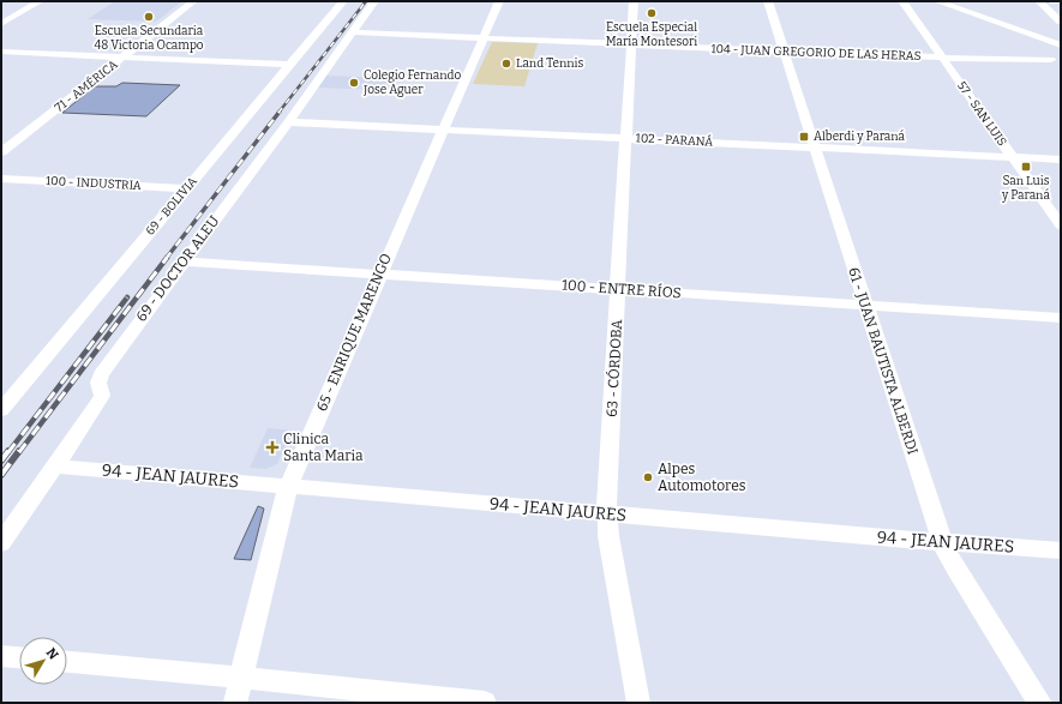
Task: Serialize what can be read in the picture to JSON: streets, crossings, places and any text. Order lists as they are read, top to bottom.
{
  "streets": {
    "street": [
      "104 - JUAN GREGORIO DE LAS HERAS",
      "71 - AMÉRICA",
      "57 - SAN LUIS",
      "102 - PARANÁ",
      "100 - INDUSTRIA",
      "69 - BOLIVIA",
      "69 - DOCTOR ALEU",
      "100 - ENTRE RÍOS",
      "65 - ENRIQUE MARENGO",
      "61 - JUAN BAUTISTA ALBERDI",
      "63 - CÓRDOBA",
      "94 - JEAN JAURES"
    ]
  },
  "crossings": [
    ["104 - JUAN GREGORIO DE LAS HERAS", "57 - SAN LUIS"],
    ["104 - JUAN GREGORIO DE LAS HERAS", "69 - DOCTOR ALEU"],
    ["104 - JUAN GREGORIO DE LAS HERAS", "65 - ENRIQUE MARENGO"],
    ["104 - JUAN GREGORIO DE LAS HERAS", "61 - JUAN BAUTISTA ALBERDI"],
    ["104 - JUAN GREGORIO DE LAS HERAS", "63 - CÓRDOBA"],
    ["57 - SAN LUIS", "102 - PARANÁ"],
    ["102 - PARANÁ", "69 - DOCTOR ALEU"],
    ["102 - PARANÁ", "65 - ENRIQUE MARENGO"],
    ["102 - PARANÁ", "61 - JUAN BAUTISTA ALBERDI"],
    ["102 - PARANÁ", "63 - CÓRDOBA"],
    ["100 - INDUSTRIA", "69 - BOLIVIA"],
    ["69 - DOCTOR ALEU", "100 - ENTRE RÍOS"],
    ["69 - DOCTOR ALEU", "94 - JEAN JAURES"],
    ["100 - ENTRE RÍOS", "65 - ENRIQUE MARENGO"],
    ["100 - ENTRE RÍOS", "61 - JUAN BAUTISTA ALBERDI"],
    ["100 - ENTRE RÍOS", "63 - CÓRDOBA"],
    ["65 - ENRIQUE MARENGO", "94 - JEAN JAURES"],
    ["61 - JUAN BAUTISTA ALBERDI", "94 - JEAN JAURES"],
    ["63 - CÓRDOBA", "94 - JEAN JAURES"]
  ],
  "places": {
    "other": [
      "Escuela Especial María Montesori",
      "Escuela Secundaria 48 Victoria Ocampo",
      "Land Tennis",
      "Colegio Fernando Jose Aguer",
      "Alpes Automotores"
    ],
    "transit": ["Alberdi y Paraná", "San Luis y Paraná"],
    "health": ["Clinica Santa Maria"]
  },
  "north": "top right"
}
